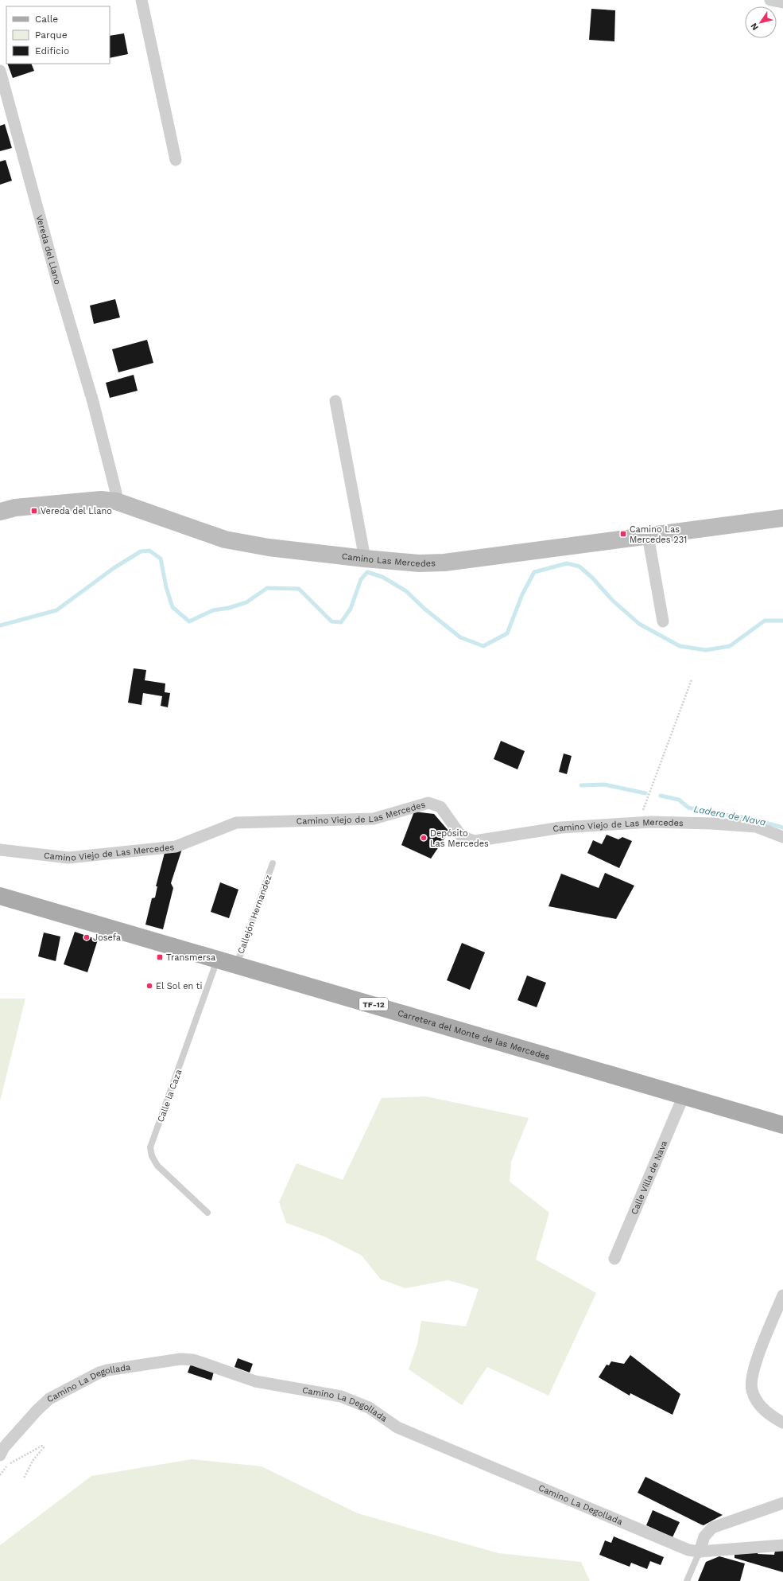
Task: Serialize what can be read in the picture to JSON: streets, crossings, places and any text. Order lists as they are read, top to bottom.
{
  "streets": {
    "main road": ["Camino Las Mercedes", "TF-12", "Carretera del Monte de las Mercedes"],
    "street": [
      "Vereda del Llano",
      "Camino Viejo de Las Mercedes",
      "Calle Villa de Nava",
      "Camino La Degollada"
    ],
    "lane": ["Callejón Hernandez", "Calle la Caza"]
  },
  "crossings": [
    ["Vereda del Llano", "Camino Las Mercedes"],
    ["Callejón Hernandez", "Carretera del Monte de las Mercedes"],
    ["Carretera del Monte de las Mercedes", "Calle la Caza"],
    ["Carretera del Monte de las Mercedes", "Calle Villa de Nava"]
  ],
  "water": ["Ladera de Nava"],
  "places": {
    "transit": ["Vereda del Llano", "Camino Las Mercedes 231", "Transmersa"],
    "other": ["Depósito Las Mercedes", "Josefa", "El Sol en ti"]
  },
  "legend": ["Calle", "Parque", "Edificio"],
  "north": "bottom left"
}
